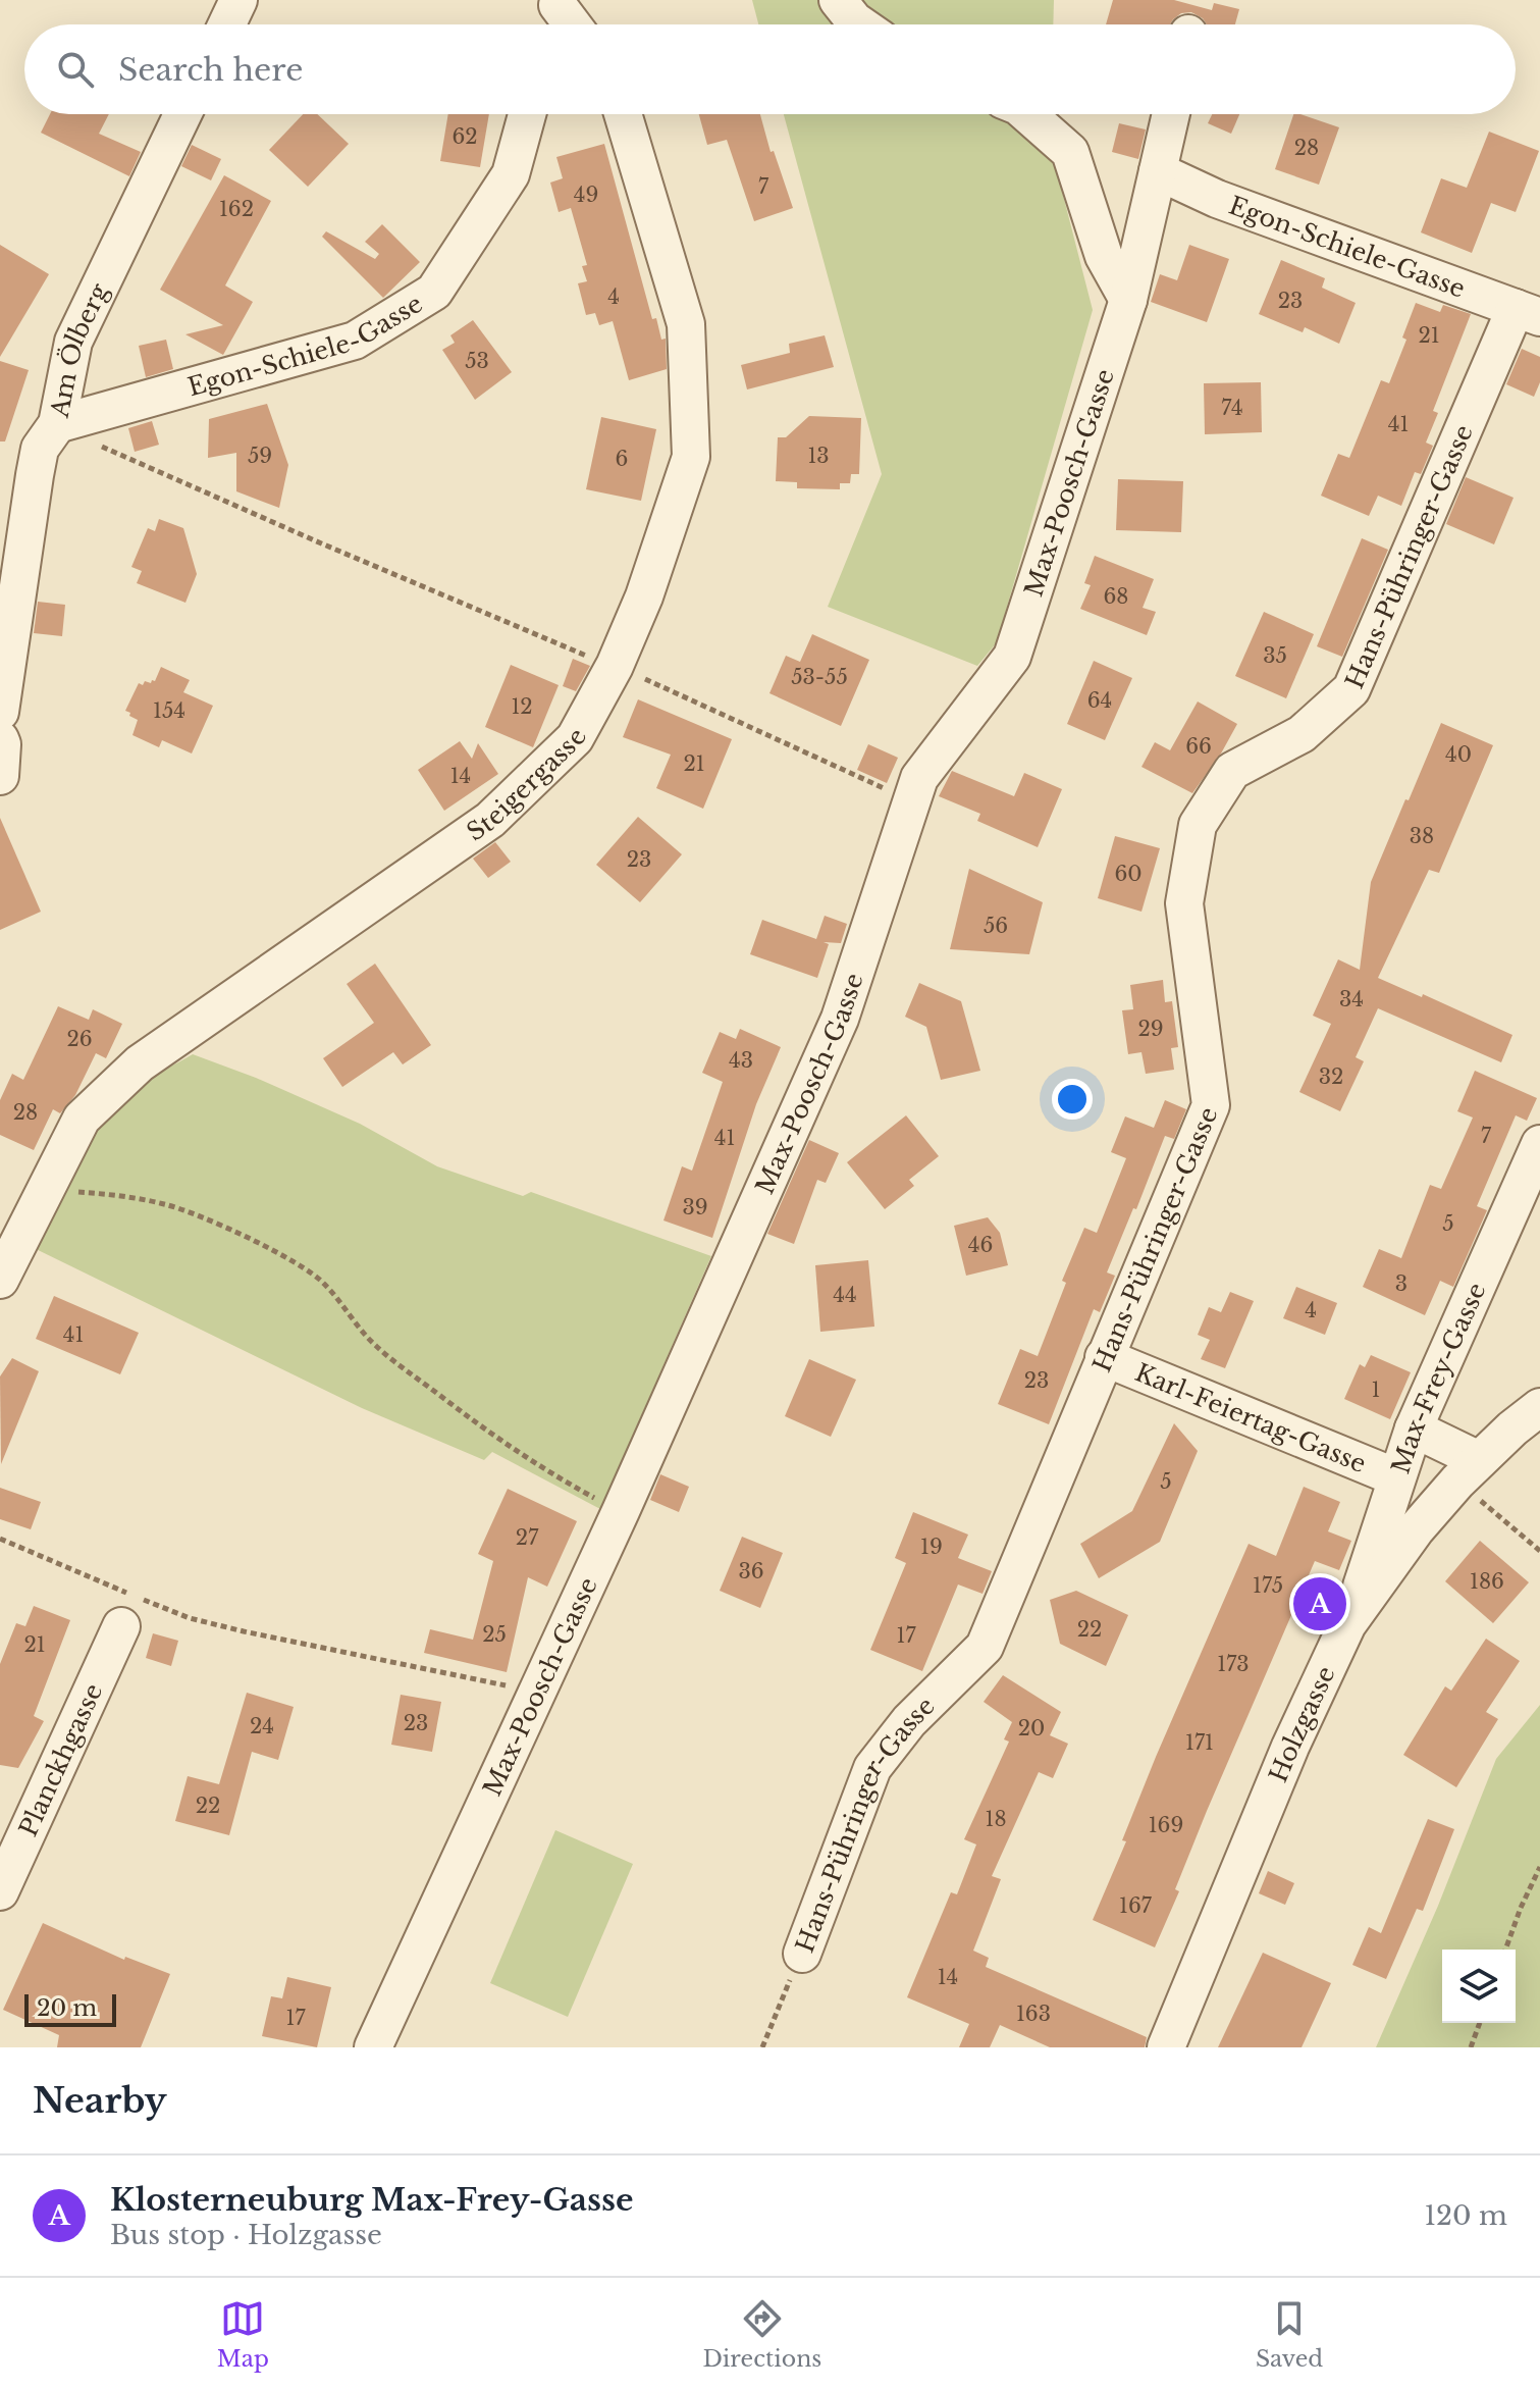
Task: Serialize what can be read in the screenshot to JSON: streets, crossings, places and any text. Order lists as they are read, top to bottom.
{
  "streets": {
    "street": [
      "Egon-Schiele-Gasse",
      "Am Ölberg",
      "Max-Poosch-Gasse",
      "Hans-Pühringer-Gasse",
      "Steigergasse",
      "Max-Frey-Gasse",
      "Karl-Feiertag-Gasse",
      "Holzgasse",
      "Planckhgasse"
    ]
  },
  "crossings": [
    ["Egon-Schiele-Gasse", "Am Ölberg"],
    ["Egon-Schiele-Gasse", "Max-Poosch-Gasse"],
    ["Egon-Schiele-Gasse", "Hans-Pühringer-Gasse"],
    ["Hans-Pühringer-Gasse", "Karl-Feiertag-Gasse"],
    ["Max-Frey-Gasse", "Karl-Feiertag-Gasse"],
    ["Max-Frey-Gasse", "Holzgasse"]
  ],
  "house_numbers": [
    "62",
    "28",
    "7",
    "49",
    "162",
    "4",
    "23",
    "21",
    "53",
    "74",
    "41",
    "59",
    "13",
    "6",
    "68",
    "35",
    "53-55",
    "64",
    "12",
    "154",
    "66",
    "40",
    "21",
    "14",
    "38",
    "23",
    "60",
    "56",
    "34",
    "29",
    "26",
    "43",
    "32",
    "28",
    "7",
    "41",
    "39",
    "5",
    "46",
    "3",
    "44",
    "4",
    "41",
    "23",
    "1",
    "5",
    "27",
    "19",
    "36",
    "186",
    "175",
    "22",
    "25",
    "17",
    "21",
    "173",
    "23",
    "24",
    "20",
    "171",
    "22",
    "18",
    "169",
    "167",
    "14",
    "163",
    "17"
  ],
  "scale_bar": "20 m",
  "page": {
    "search": "Search here",
    "pins": "A",
    "scale": "20 m",
    "heading": "Nearby",
    "list": [
      {
        "mark": "A",
        "name": "Klosterneuburg Max-Frey-Gasse",
        "note": "Bus stop · Holzgasse",
        "value": "120 m"
      }
    ],
    "nav": ["Map", "Directions", "Saved"]
  }
}
